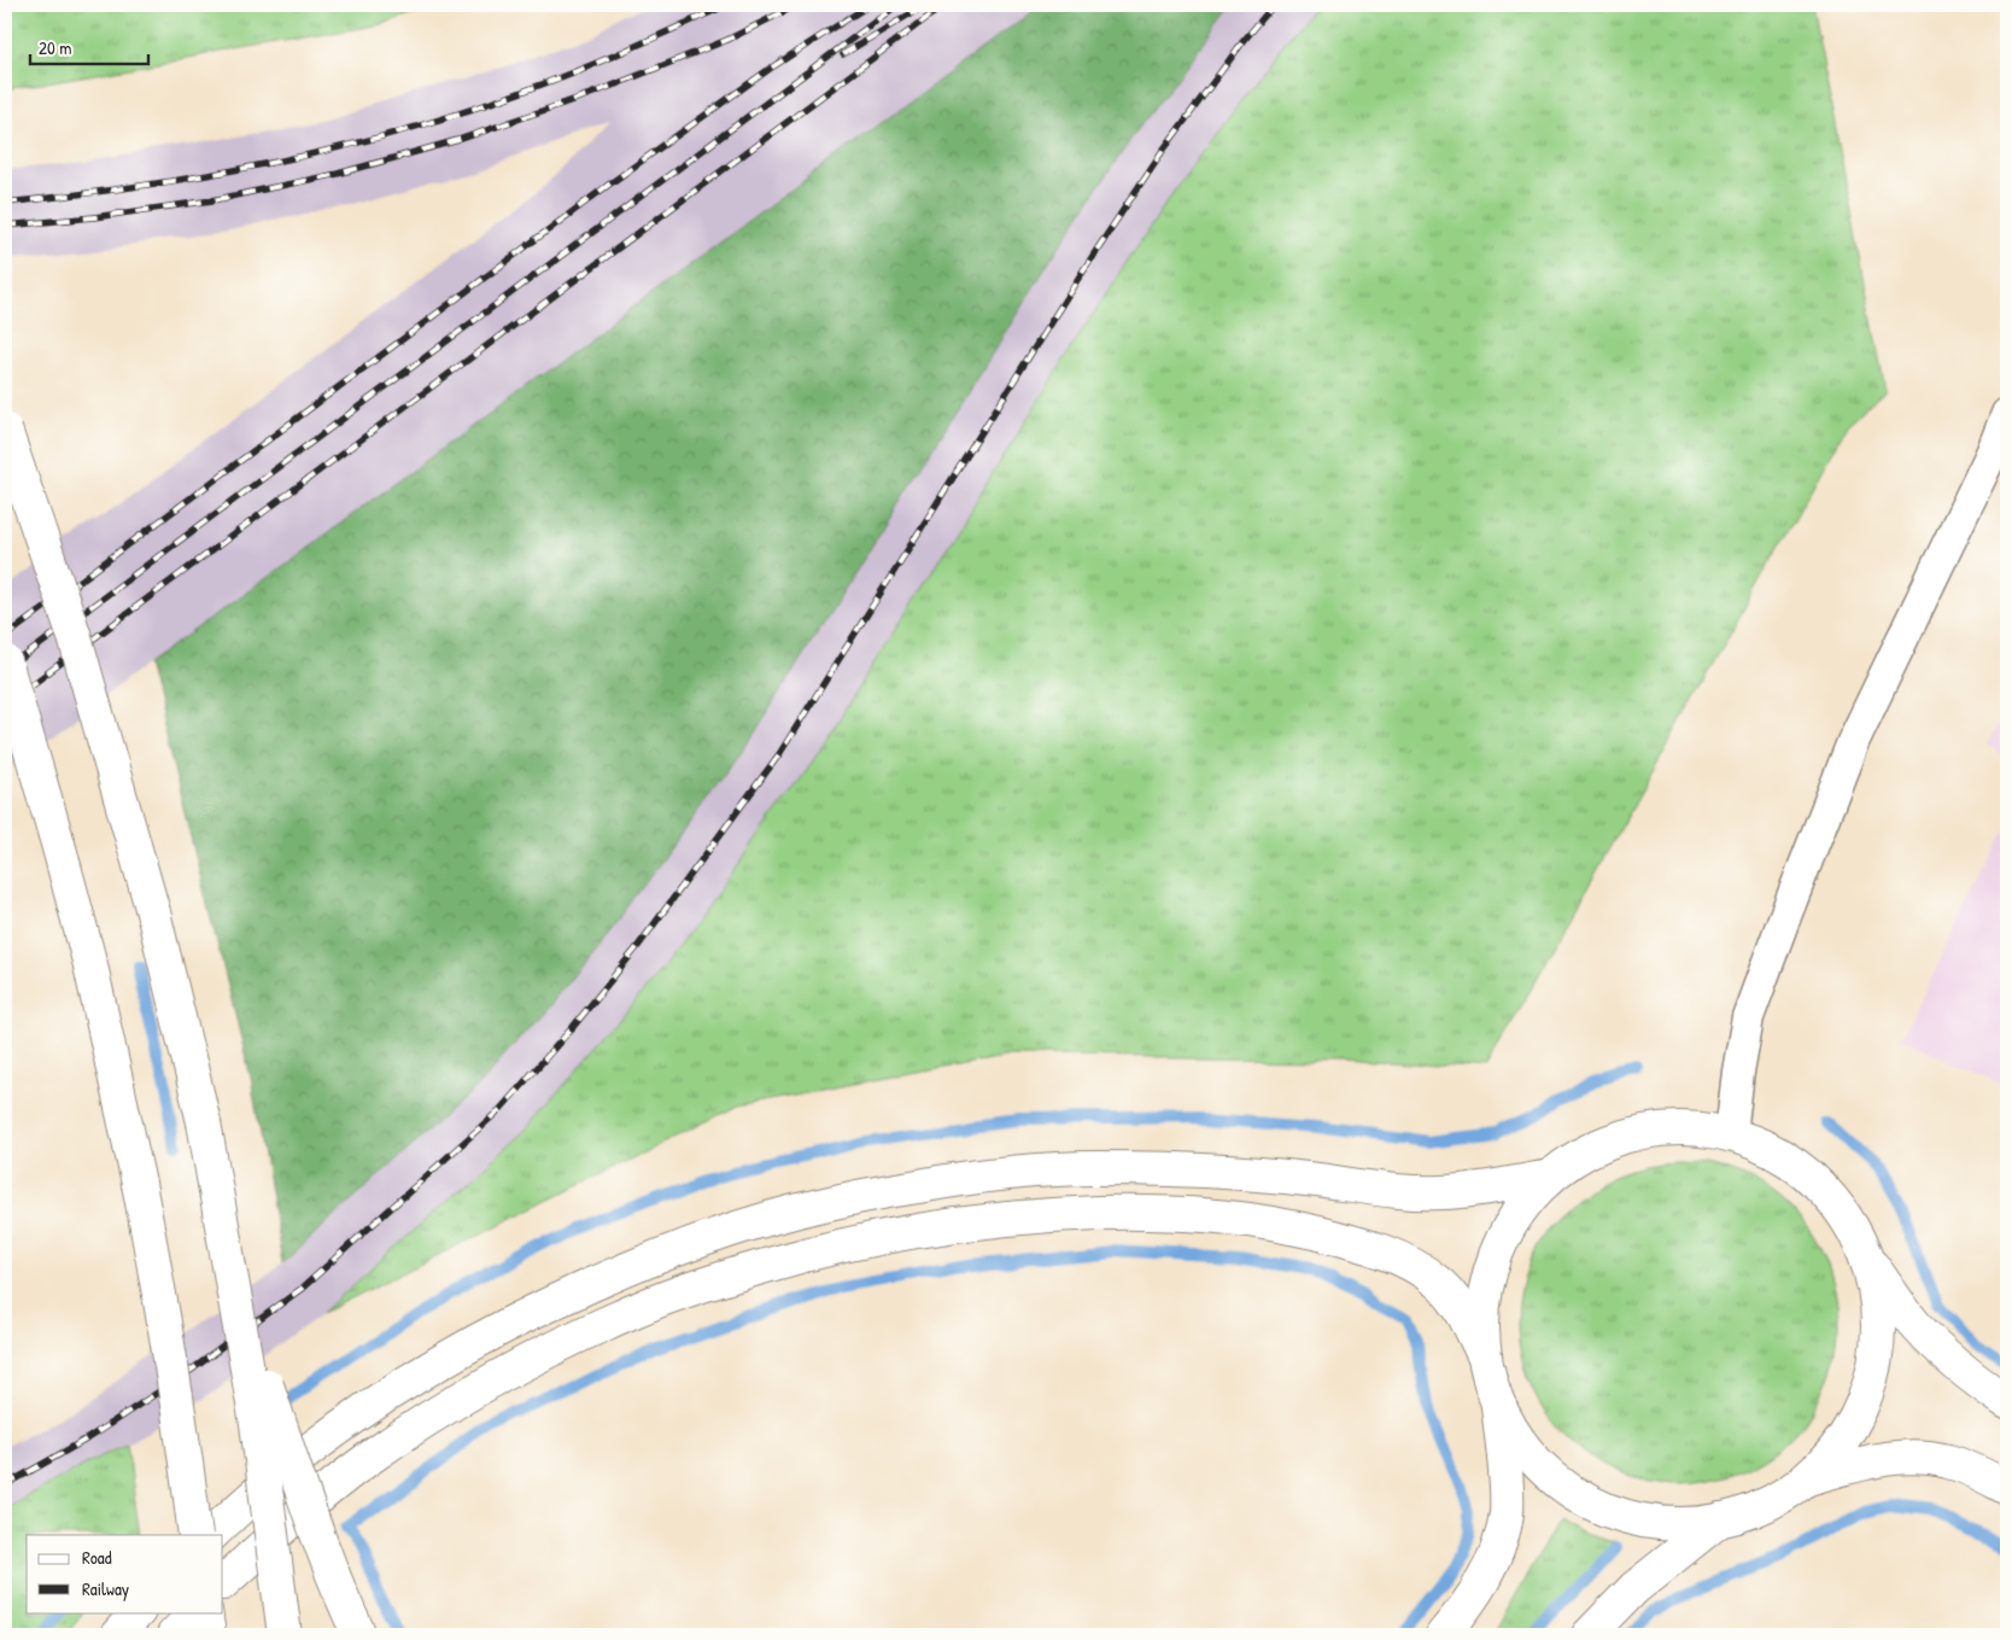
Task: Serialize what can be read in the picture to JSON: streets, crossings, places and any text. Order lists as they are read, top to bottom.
{
  "legend": ["Road", "Railway"],
  "scale_bar": "20 m"
}
